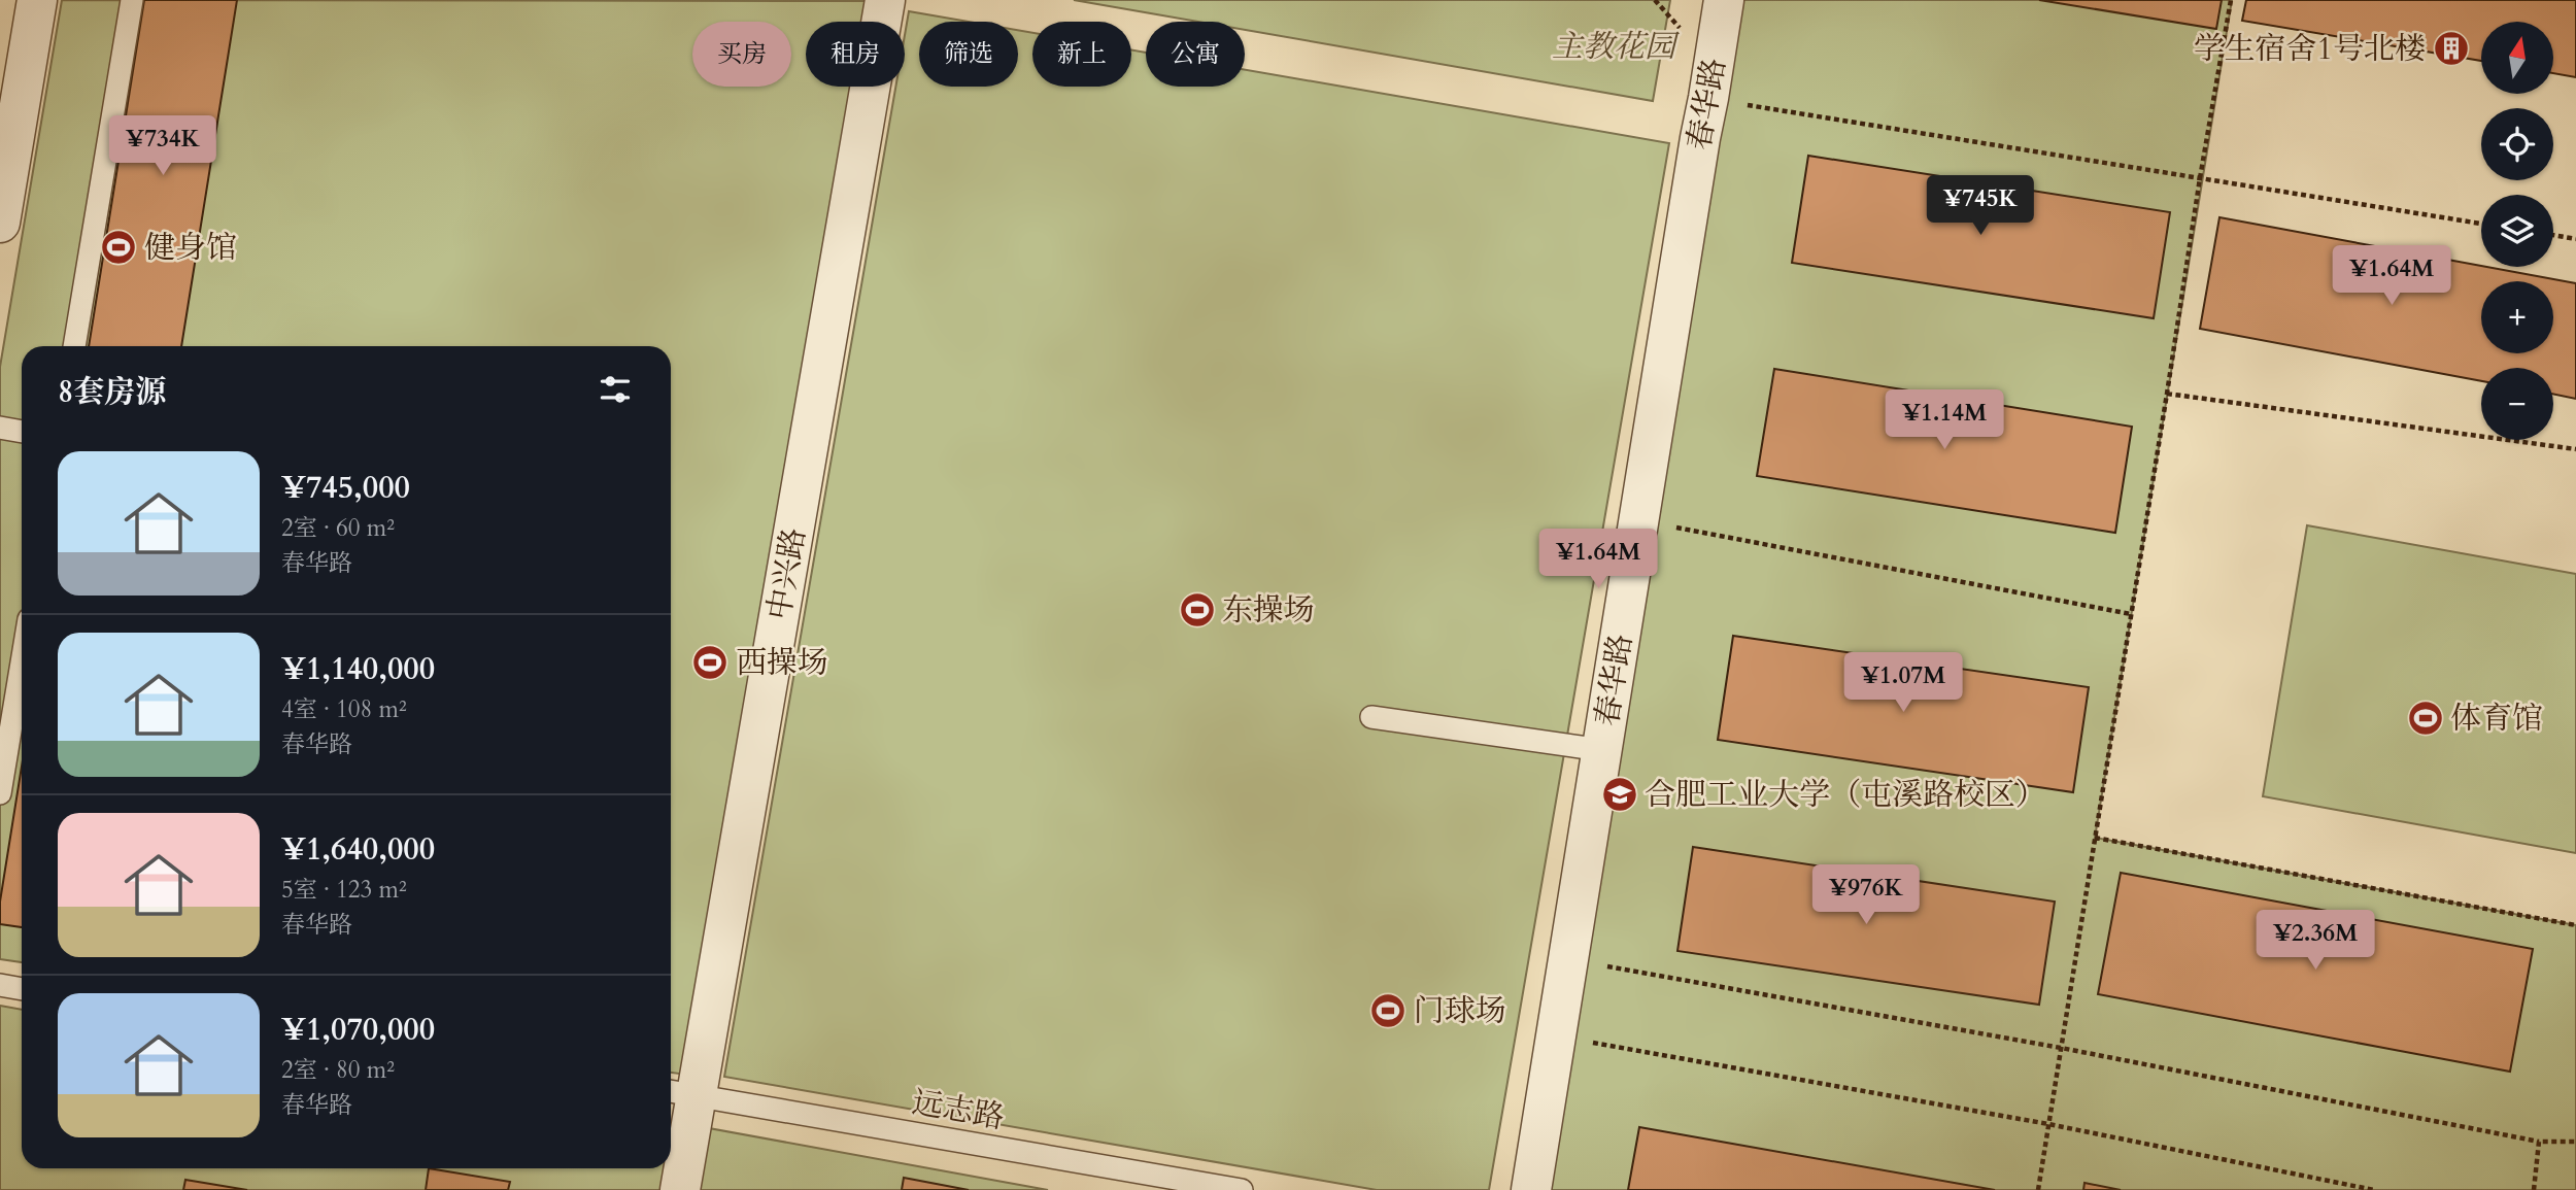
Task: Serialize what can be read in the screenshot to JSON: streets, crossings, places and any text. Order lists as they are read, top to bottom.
{
  "streets": {
    "street": ["春华路", "中兴路"],
    "lane": ["远志路"]
  },
  "crossings": [
    ["中兴路", "远志路"]
  ],
  "parks": ["主教花园"],
  "places": {
    "building": ["学生宿舍1号北楼"],
    "sports": [
      "健身馆",
      "东操场",
      "西操场",
      "体育馆",
      "门球场"
    ],
    "school or university": ["合肥工业大学（屯溪路校区）"]
  },
  "north": "top",
  "page": {
    "map_buttons": ["+", "−"],
    "chip": [
      "买房",
      "租房",
      "筛选",
      "新上",
      "公寓"
    ],
    "price": [
      "¥734K",
      "¥745K",
      "¥1.64M",
      "¥1.14M",
      "¥1.64M",
      "¥1.07M",
      "¥976K",
      "¥2.36M"
    ],
    "heading": "8套房源",
    "list": [
      {
        "name": "¥745,000",
        "note": "2室 · 60 m² · 春华路"
      },
      {
        "name": "¥1,140,000",
        "note": "4室 · 108 m² · 春华路"
      },
      {
        "name": "¥1,640,000",
        "note": "5室 · 123 m² · 春华路"
      },
      {
        "name": "¥1,070,000",
        "note": "2室 · 80 m² · 春华路"
      }
    ]
  }
}
